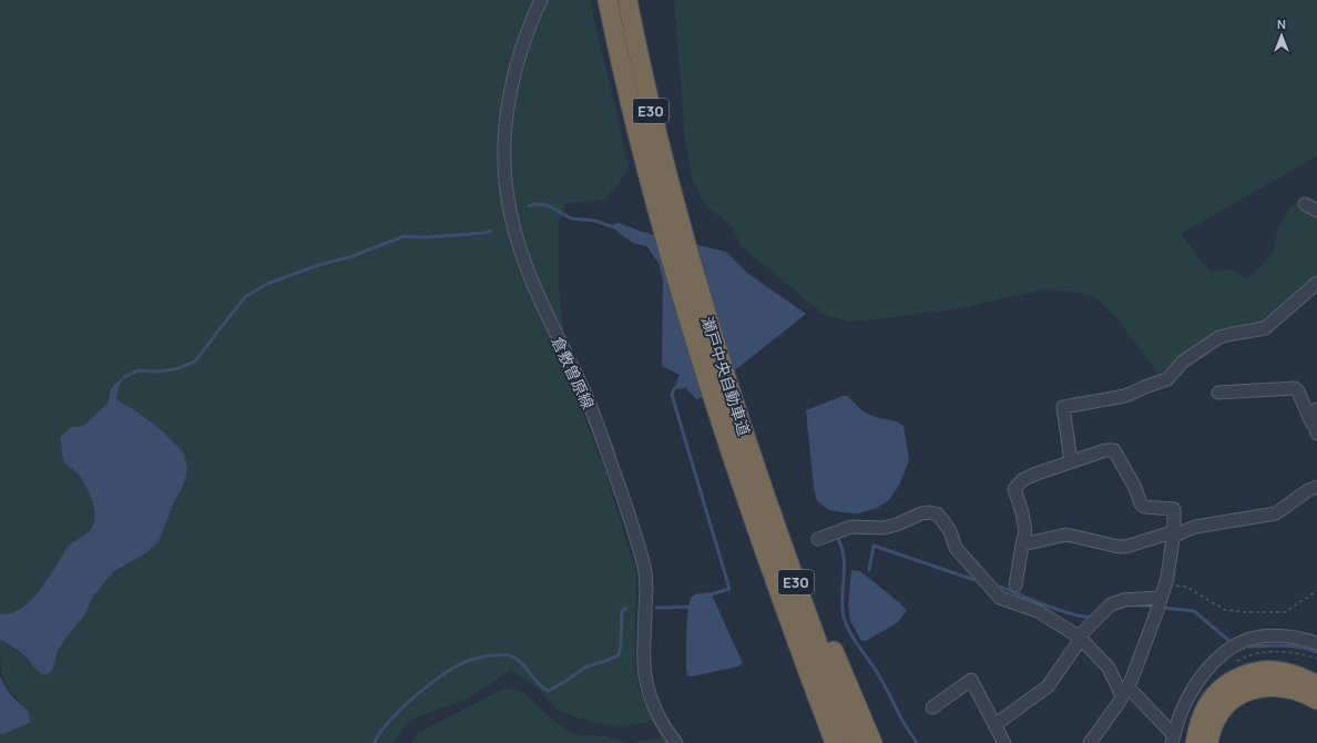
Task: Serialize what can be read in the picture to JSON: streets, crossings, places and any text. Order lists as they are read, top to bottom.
{
  "streets": {
    "highway": ["E30", "瀬戸中央自動車道"],
    "street": ["倉敷曽原線"]
  },
  "north": "top"
}
